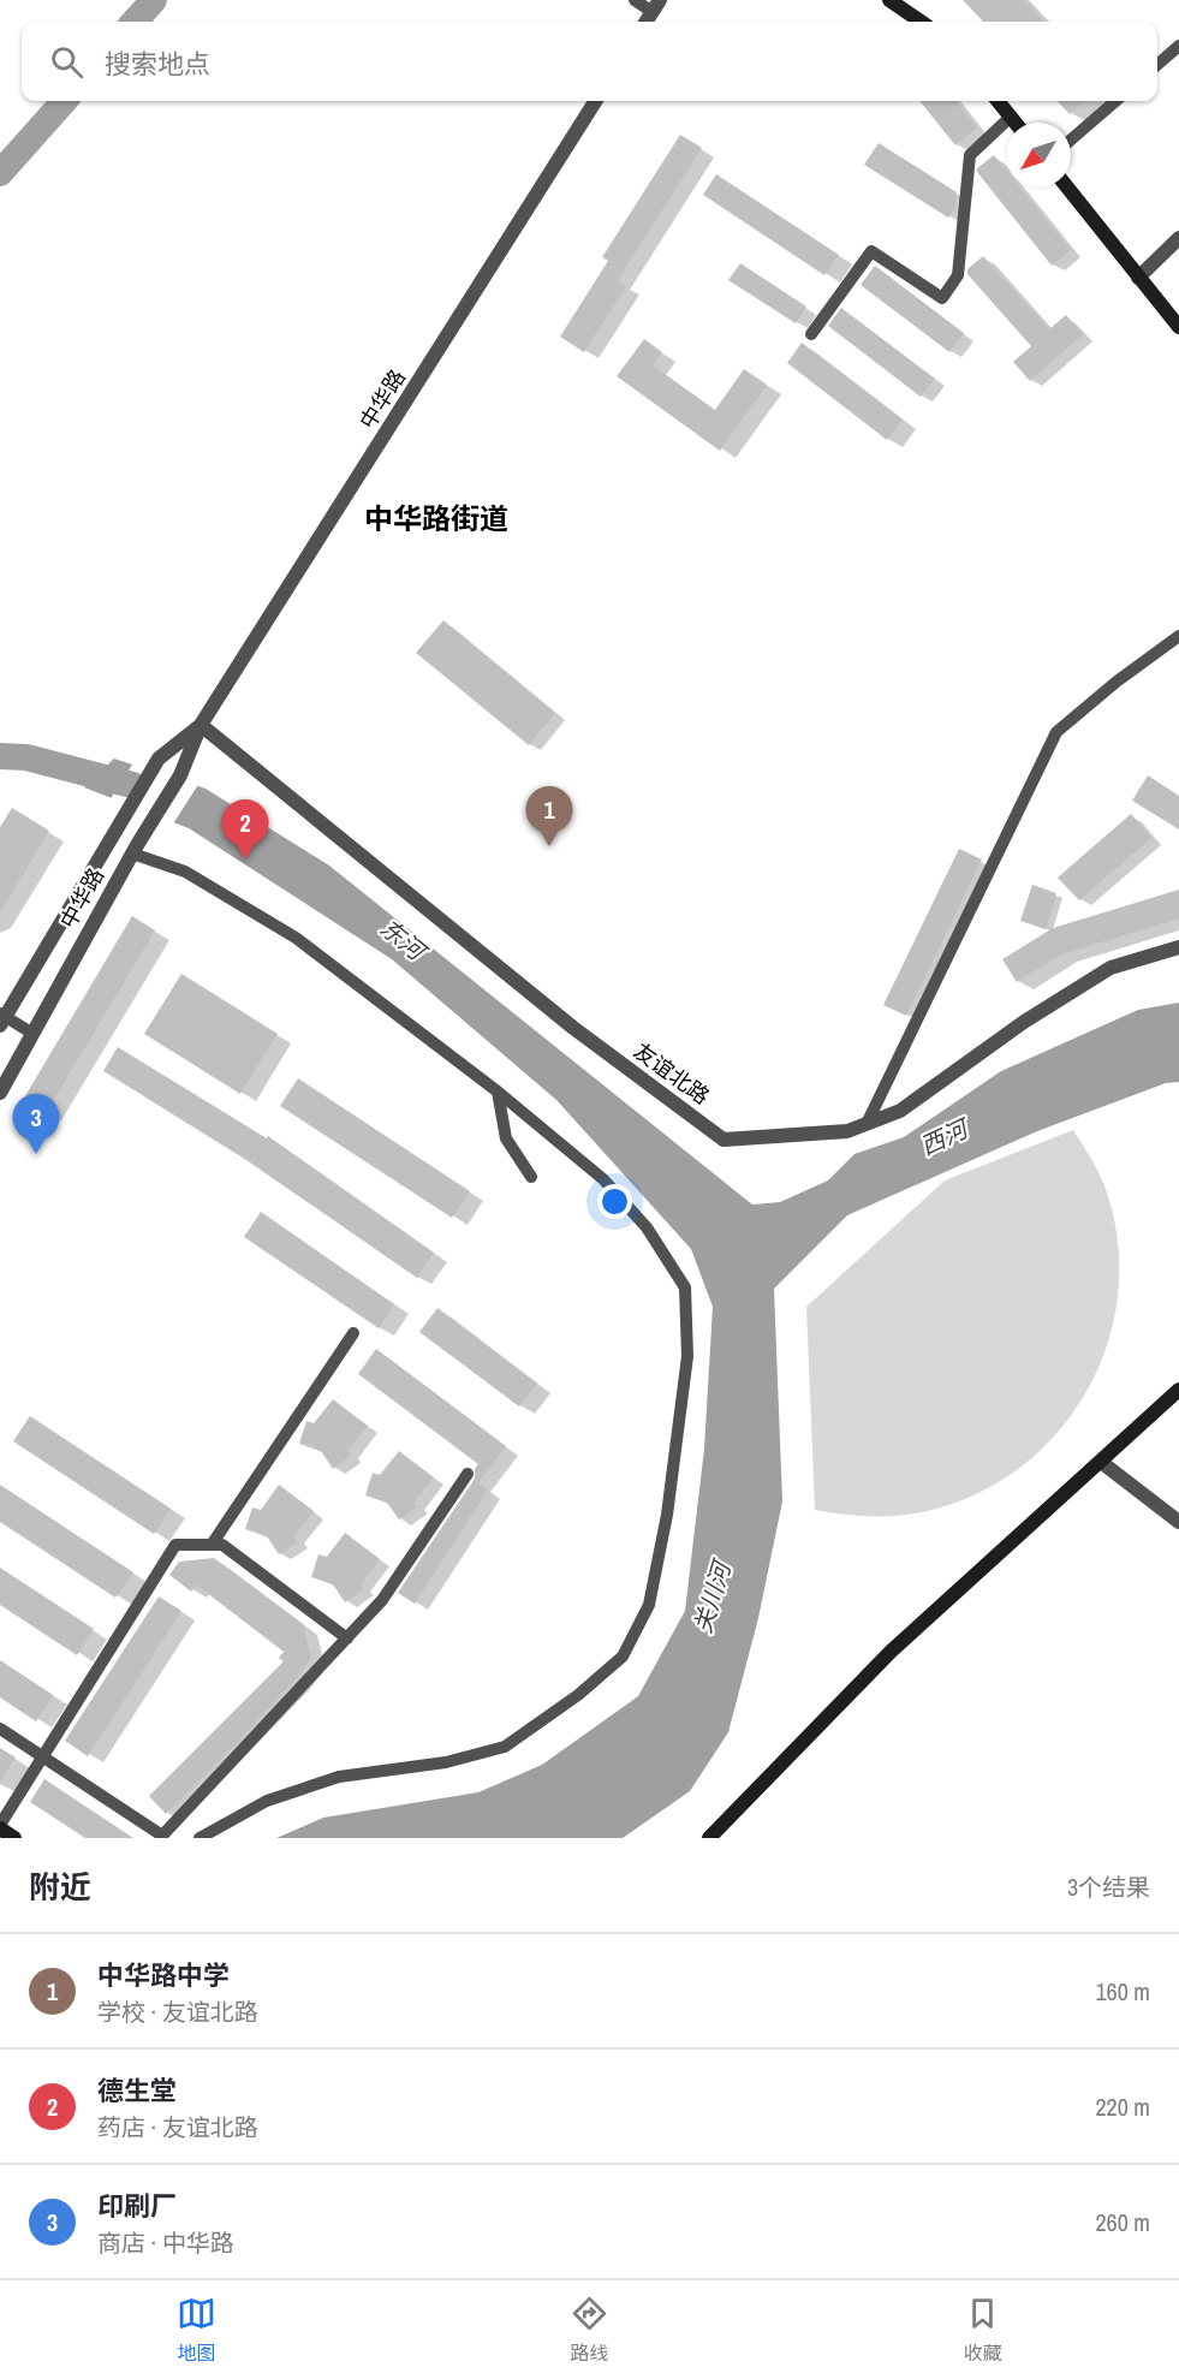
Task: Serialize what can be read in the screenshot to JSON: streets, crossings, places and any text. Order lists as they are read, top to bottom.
{
  "streets": {
    "street": ["中华路", "友谊北路"]
  },
  "crossings": [
    ["中华路", "友谊北路"]
  ],
  "districts": ["中华路街道"],
  "water": ["东河", "西河", "关川河"],
  "north": "bottom left",
  "page": {
    "search": "搜索地点",
    "pins": ["1", "2", "3"],
    "heading": ["附近", "3个结果"],
    "list": [
      {
        "mark": "1",
        "name": "中华路中学",
        "note": "学校 · 友谊北路",
        "value": "160 m"
      },
      {
        "mark": "2",
        "name": "德生堂",
        "note": "药店 · 友谊北路",
        "value": "220 m"
      },
      {
        "mark": "3",
        "name": "印刷厂",
        "note": "商店 · 中华路",
        "value": "260 m"
      }
    ],
    "nav": ["地图", "路线", "收藏"]
  }
}
